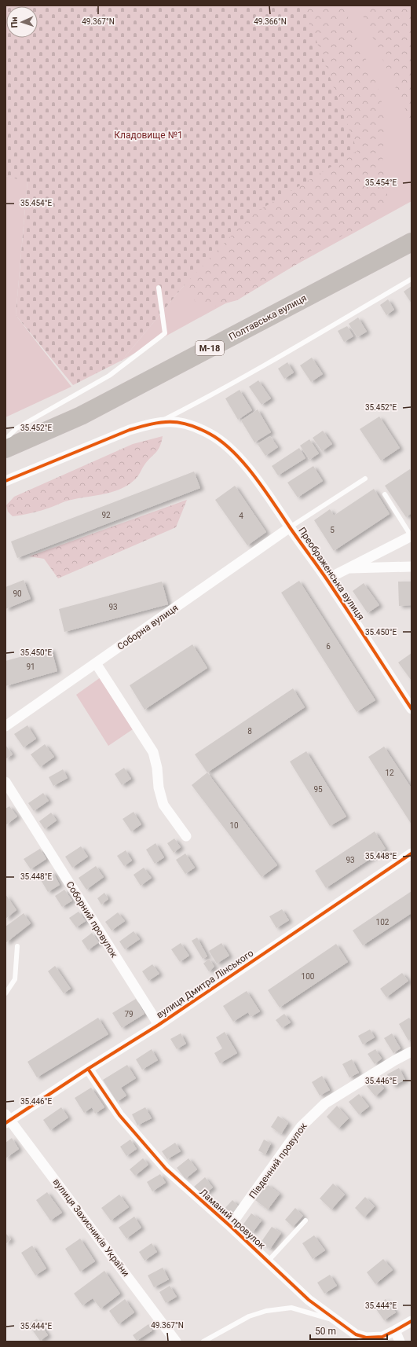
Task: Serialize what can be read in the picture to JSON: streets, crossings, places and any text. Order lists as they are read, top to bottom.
{
  "streets": {
    "highway": ["Полтавська вулиця", "М-18"],
    "street": [
      "Преображенська вулиця",
      "Соборна вулиця",
      "Соборний провулок",
      "вулиця Дмитра Лінського",
      "Південний провулок",
      "Ламаний провулок",
      "вулиця Захисників України"
    ]
  },
  "crossings": [
    ["Преображенська вулиця", "Соборна вулиця"],
    ["Соборний провулок", "вулиця Дмитра Лінського"],
    ["вулиця Дмитра Лінського", "Ламаний провулок"],
    ["вулиця Дмитра Лінського", "вулиця Захисників України"],
    ["Південний провулок", "Ламаний провулок"]
  ],
  "parks": ["Кладовище №1"],
  "house_numbers": [
    "92",
    "4",
    "5",
    "90",
    "93",
    "6",
    "91",
    "8",
    "12",
    "95",
    "10",
    "93",
    "102",
    "100",
    "79"
  ],
  "scale_bar": "50 m",
  "north": "left",
  "coordinates": [
    "49.367°N",
    "49.366°N",
    "35.454°E",
    "35.452°E",
    "35.450°E",
    "35.448°E",
    "35.446°E",
    "35.444°E"
  ]
}
